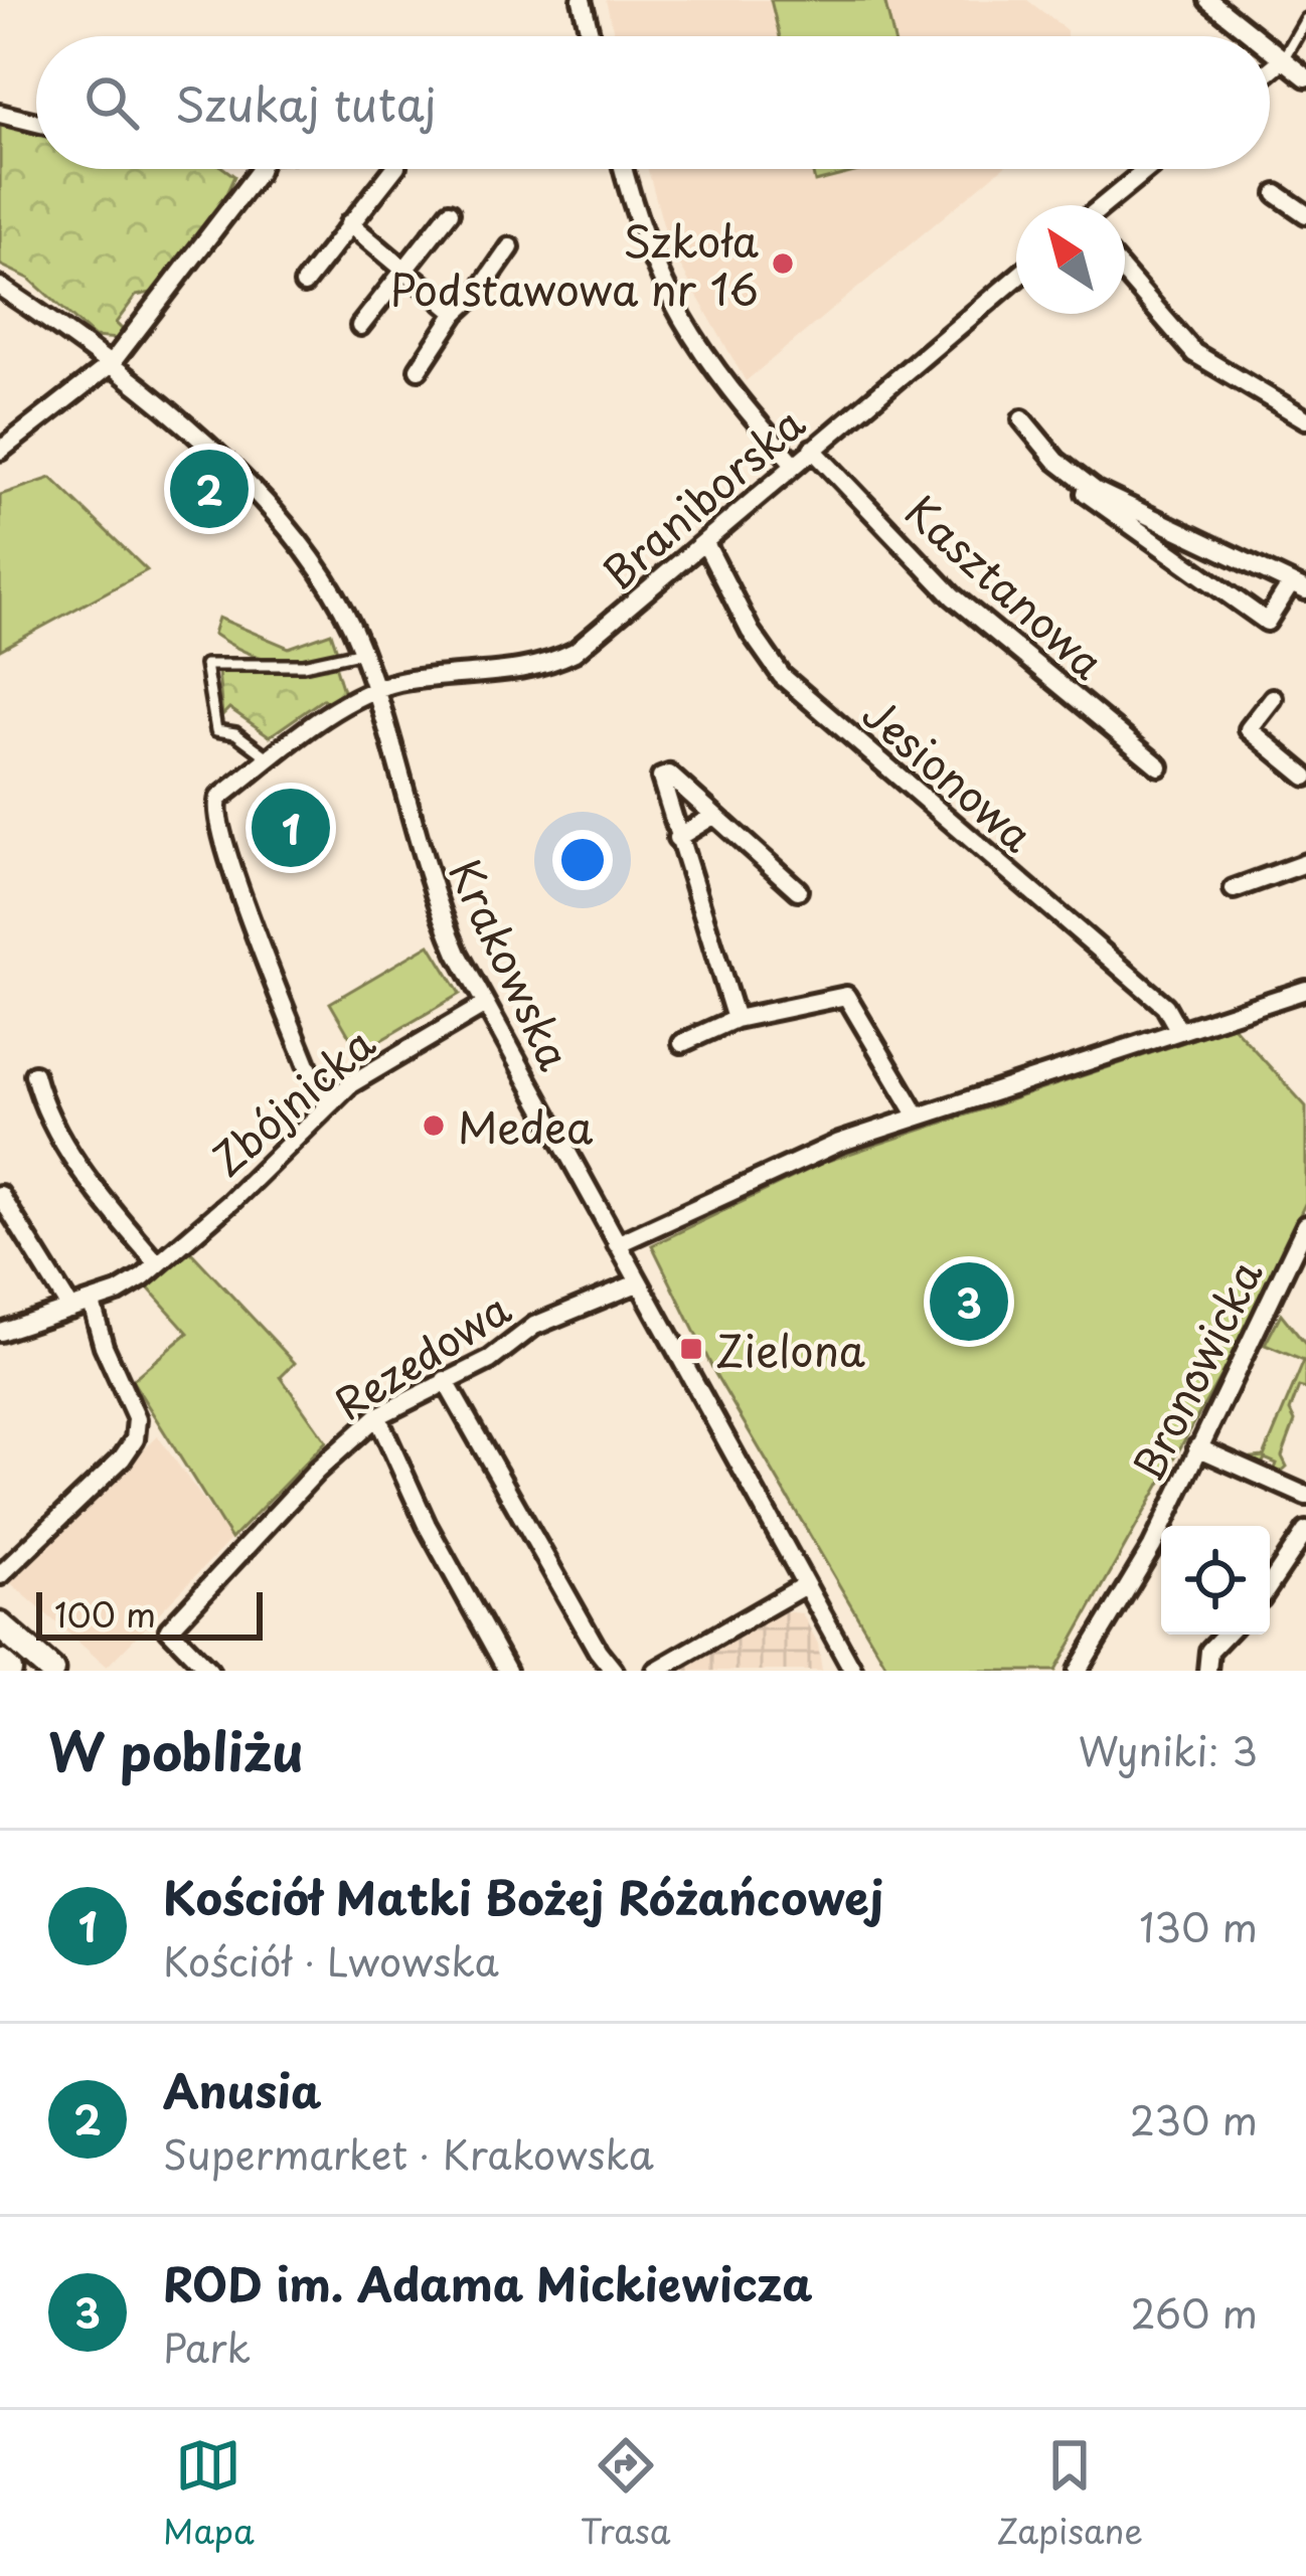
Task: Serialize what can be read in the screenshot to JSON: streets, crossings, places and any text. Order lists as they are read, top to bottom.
{
  "streets": {
    "street": [
      "Braniborska",
      "Kasztanowa",
      "Jesionowa",
      "Krakowska",
      "Zbójnicka",
      "Rezedowa",
      "Bronowicka"
    ]
  },
  "crossings": [
    ["Braniborska", "Kasztanowa"],
    ["Braniborska", "Jesionowa"],
    ["Braniborska", "Krakowska"],
    ["Krakowska", "Zbójnicka"],
    ["Krakowska", "Rezedowa"]
  ],
  "places": {
    "other": ["Szkoła Podstawowa nr 16", "Medea"],
    "transit": ["Zielona"]
  },
  "scale_bar": "100 m",
  "north": "top left",
  "page": {
    "search": "Szukaj tutaj",
    "pins": ["2", "1", "3"],
    "scale": "100 m",
    "heading": ["W pobliżu", "Wyniki: 3"],
    "list": [
      {
        "mark": "1",
        "name": "Kościół Matki Bożej Różańcowej",
        "note": "Kościół · Lwowska",
        "value": "130 m"
      },
      {
        "mark": "2",
        "name": "Anusia",
        "note": "Supermarket · Krakowska",
        "value": "230 m"
      },
      {
        "mark": "3",
        "name": "ROD im. Adama Mickiewicza",
        "note": "Park",
        "value": "260 m"
      }
    ],
    "nav": ["Mapa", "Trasa", "Zapisane"]
  }
}
